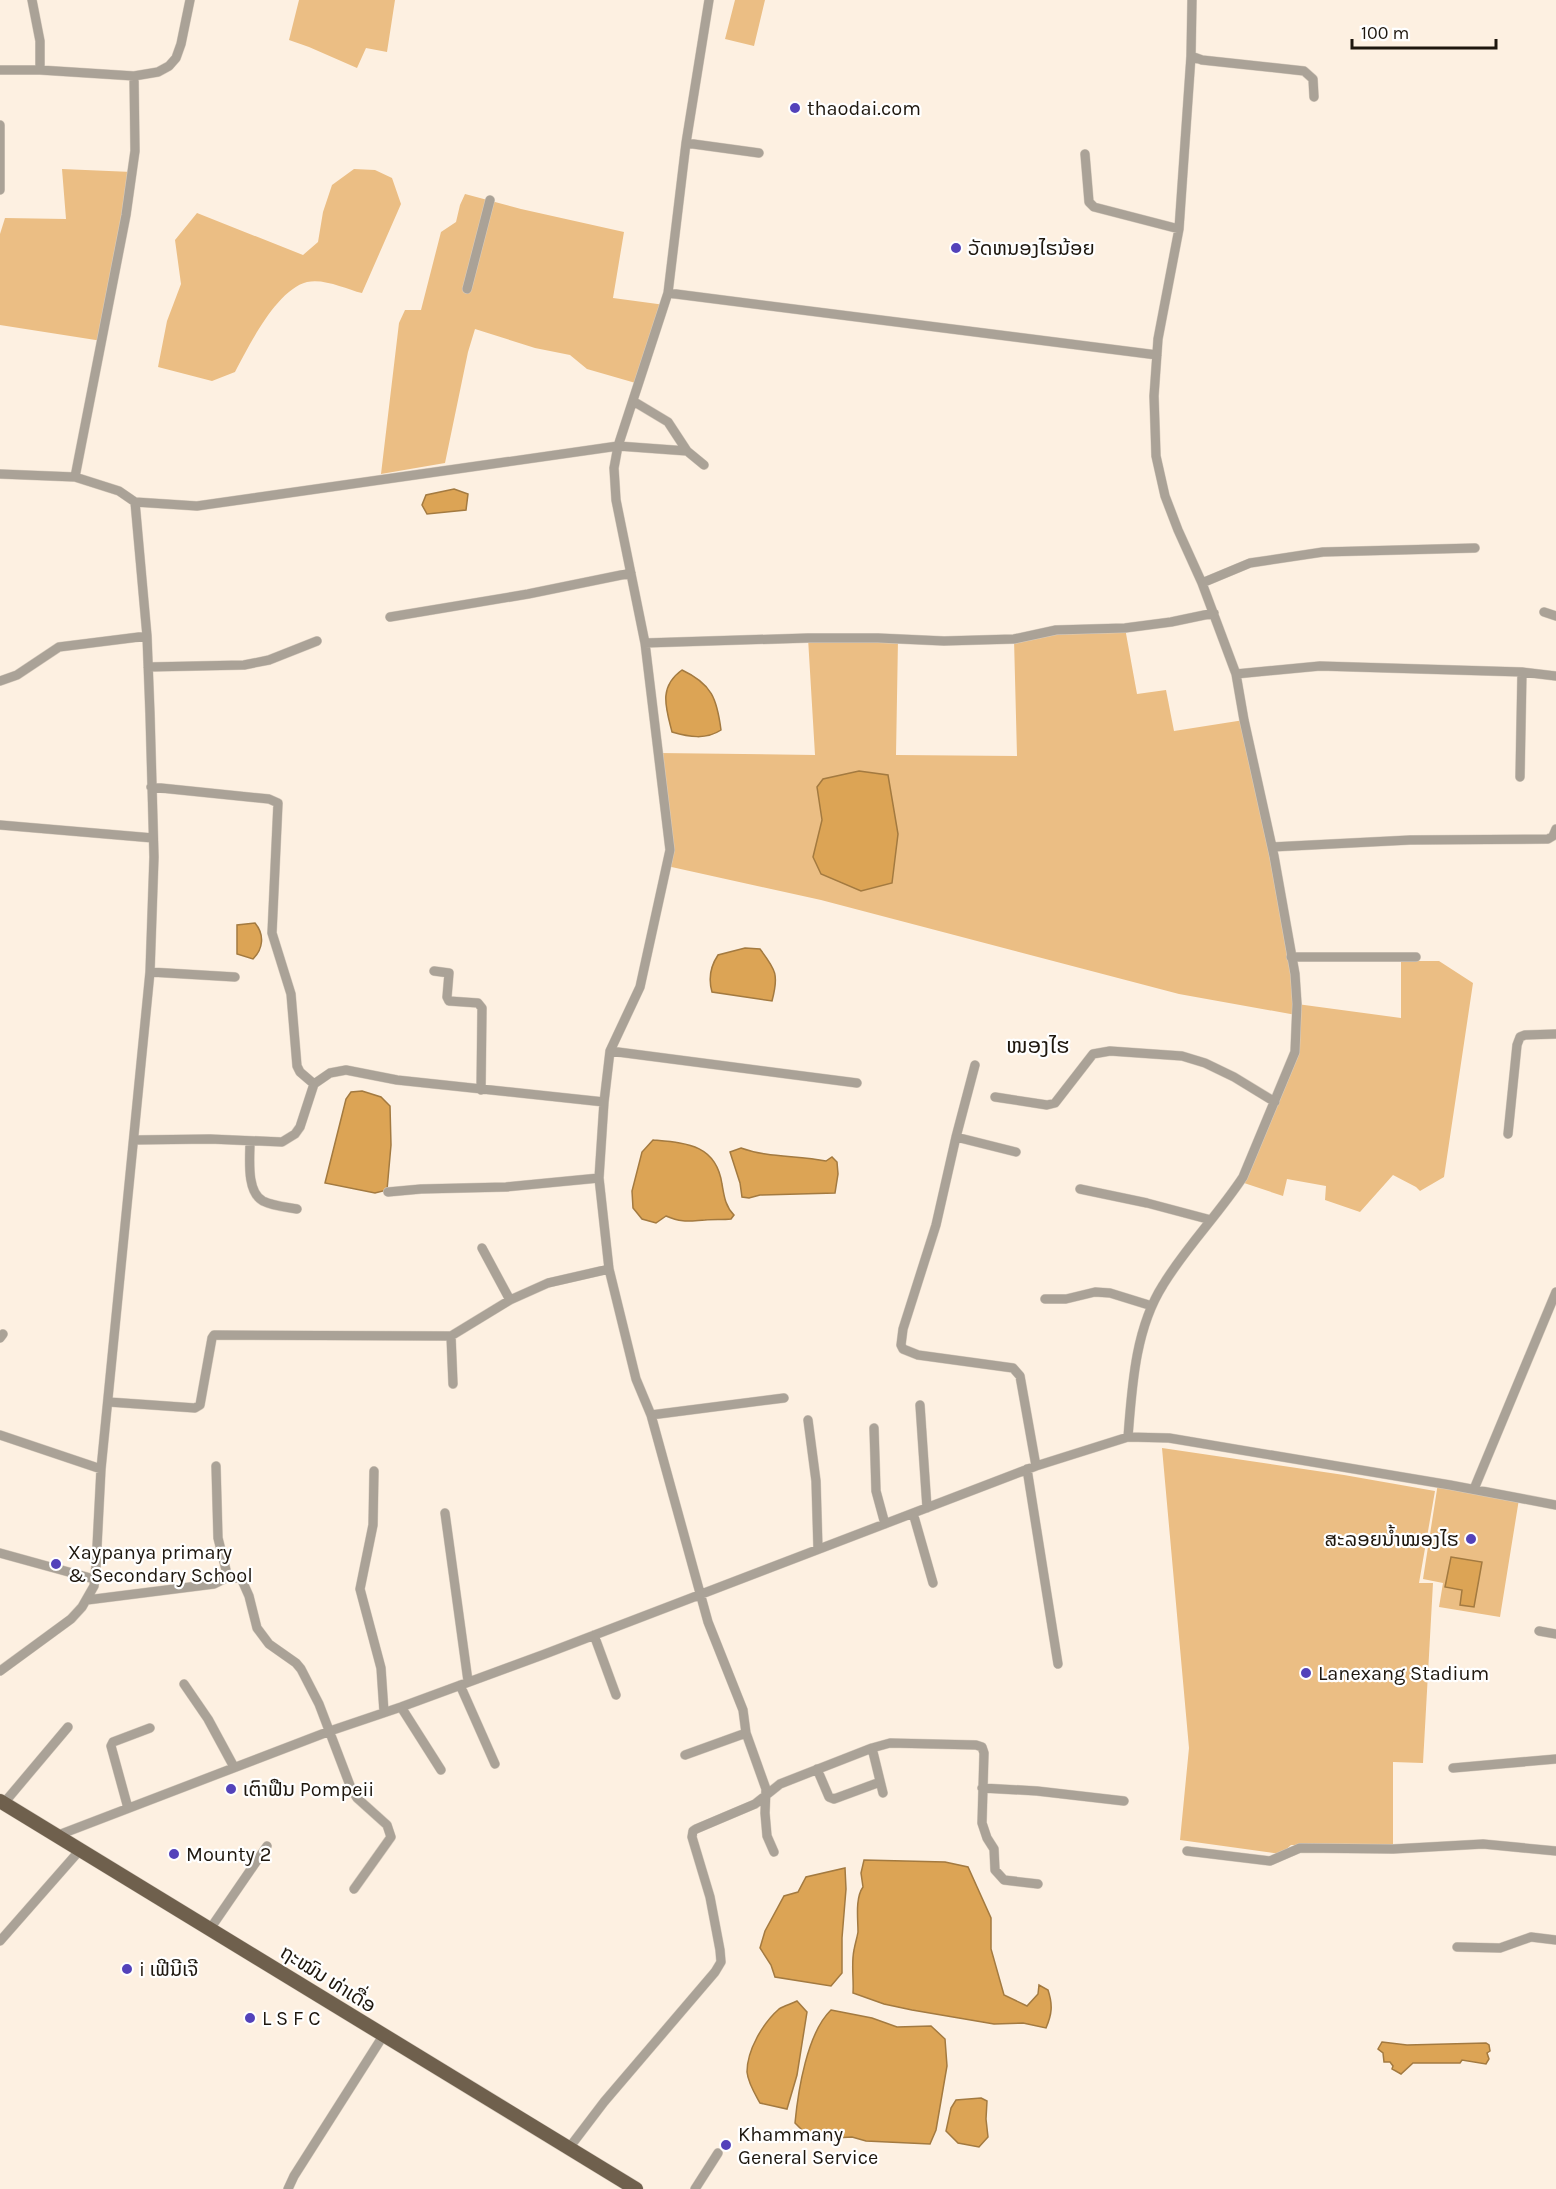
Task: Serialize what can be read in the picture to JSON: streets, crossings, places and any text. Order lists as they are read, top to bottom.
{
  "streets": {
    "main road": ["ຖະໝົນ ທ່າເດື່ອ"]
  },
  "districts": ["ໜອງໄຮ"],
  "places": [
    "thaodai.com",
    "ວັດຫນອງໄຮນ້ອຍ",
    "ສະລອຍນ້ຳໝອງໄຮ",
    "Xaypanya primary & Secondary School",
    "Lanexang Stadium",
    "ເຕົາຟືນ Pompeii",
    "Mounty 2",
    "i ເຟີນີເຈີ",
    "L S F C",
    "Khammany General Service"
  ],
  "scale_bar": "100 m"
}
